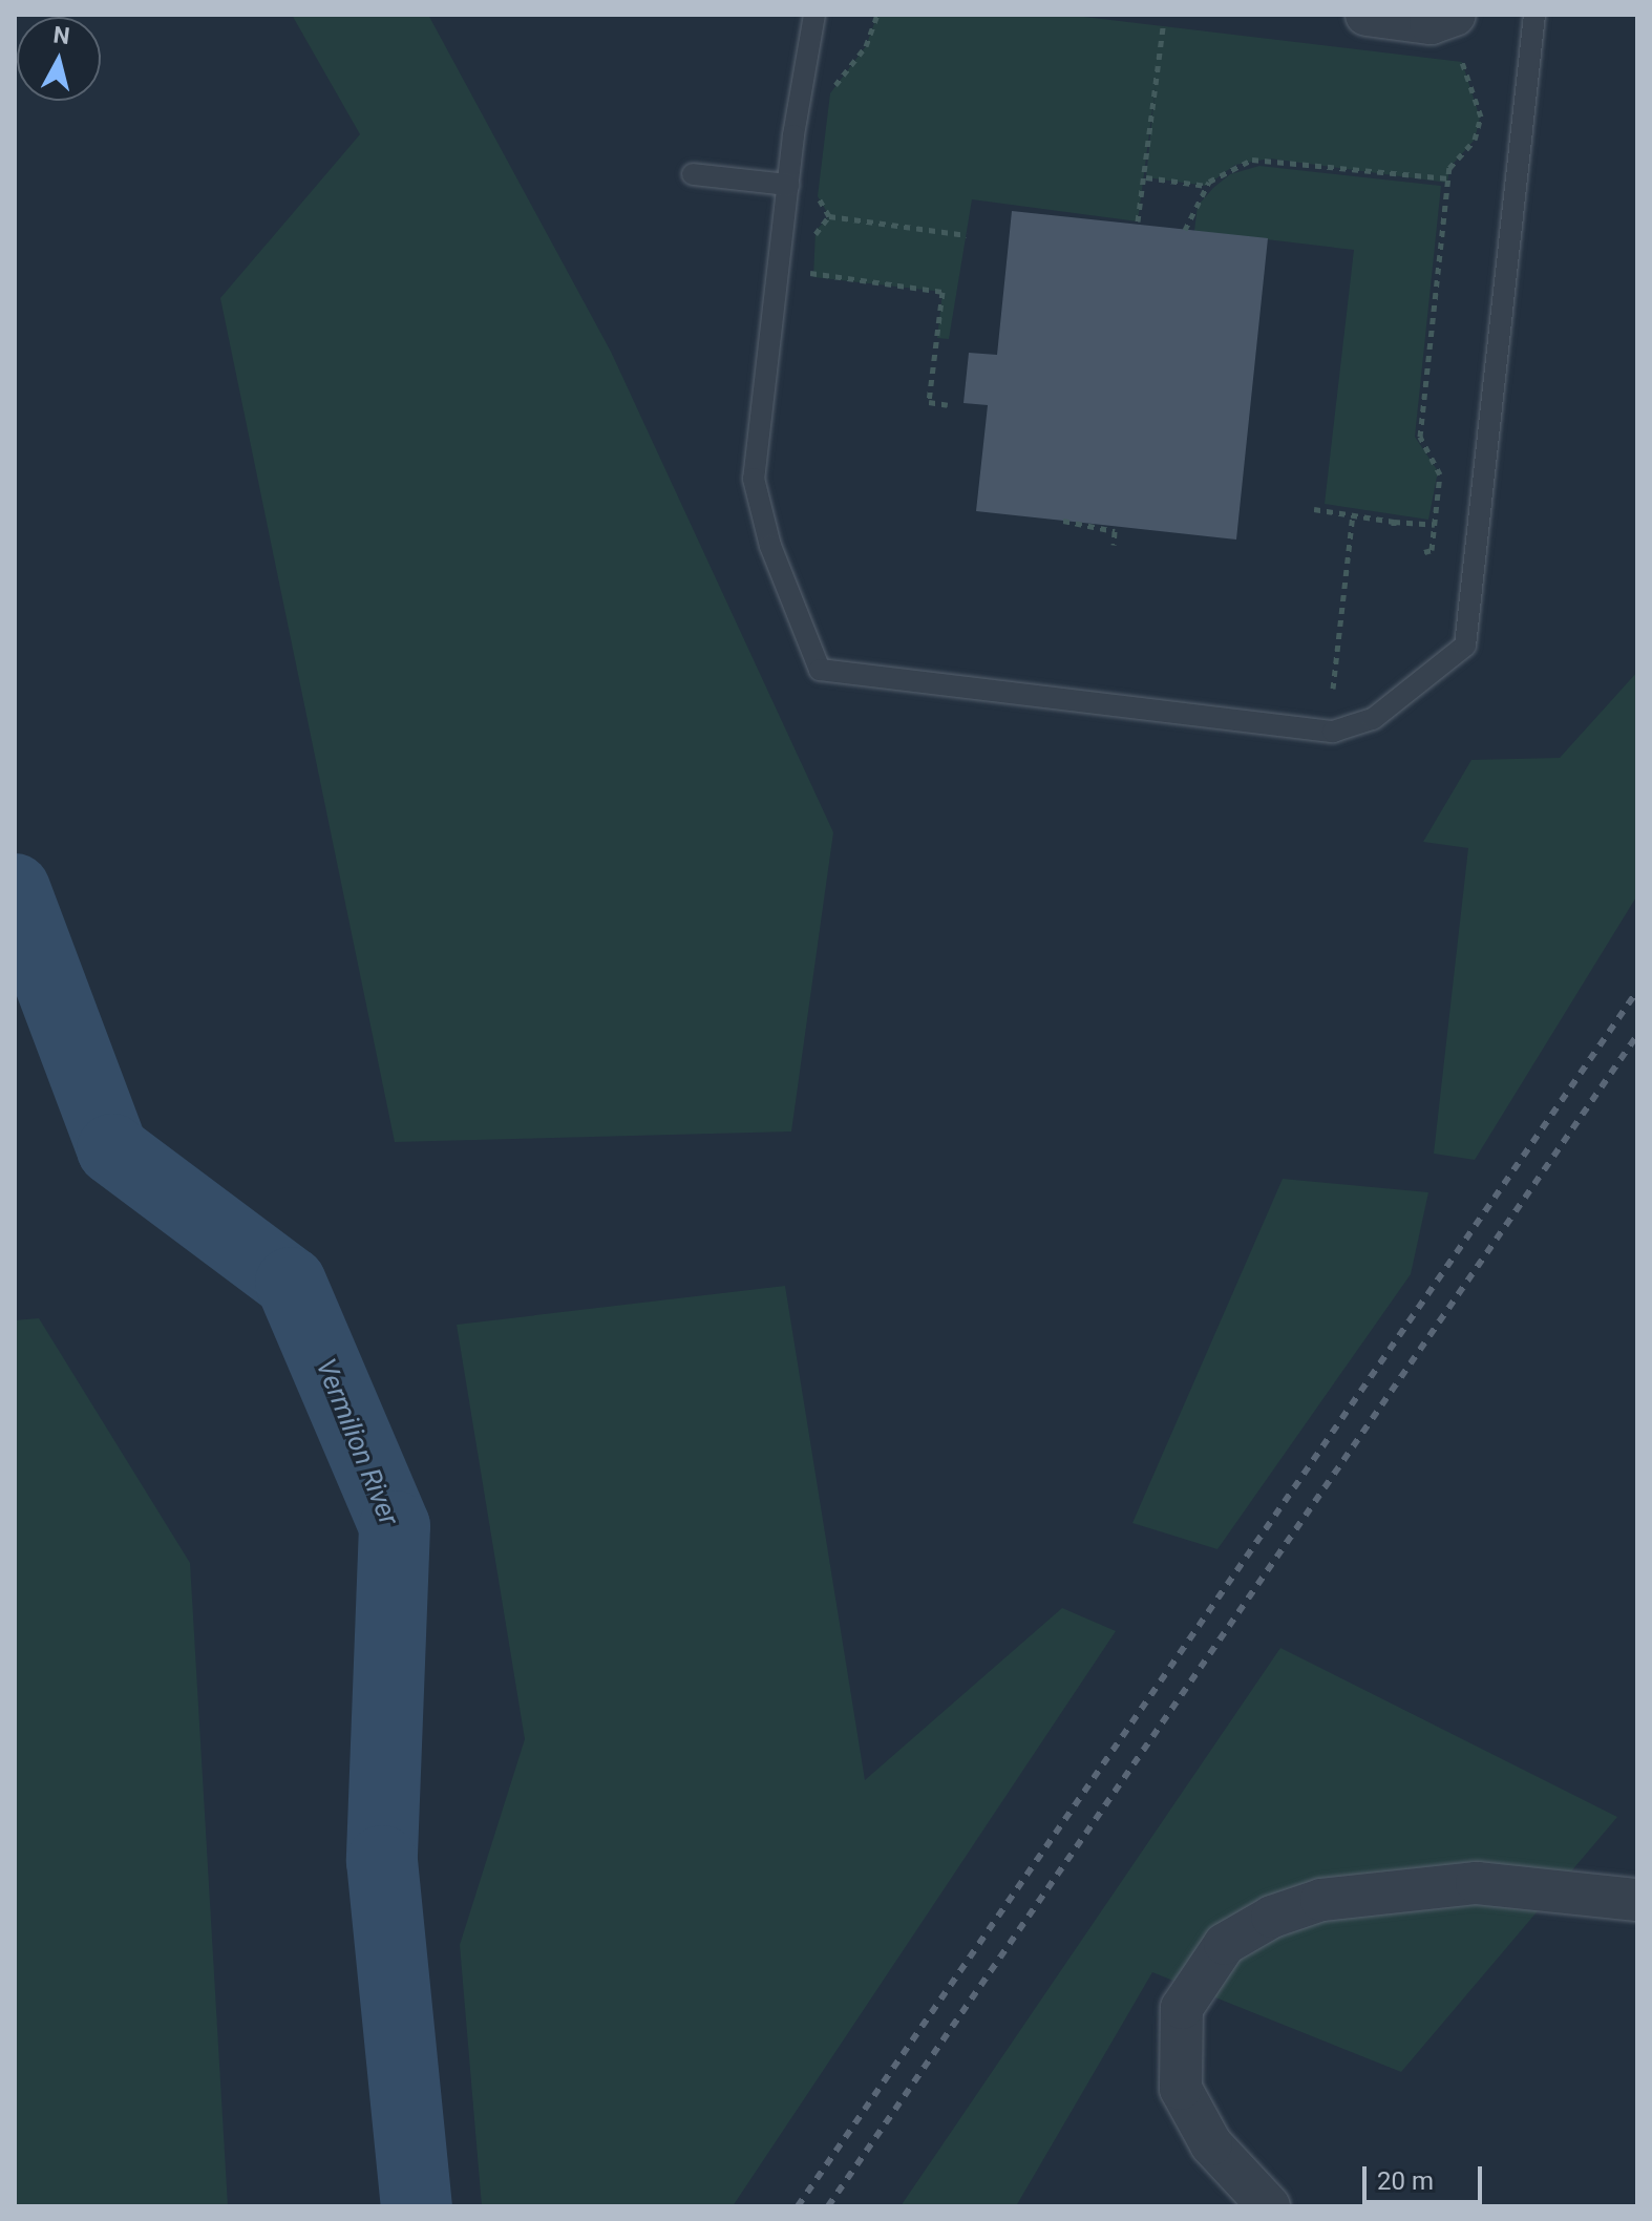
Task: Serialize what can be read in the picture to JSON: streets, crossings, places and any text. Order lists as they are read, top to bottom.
{
  "water": ["Vermilion River"],
  "scale_bar": "20 m",
  "north": "top"
}
